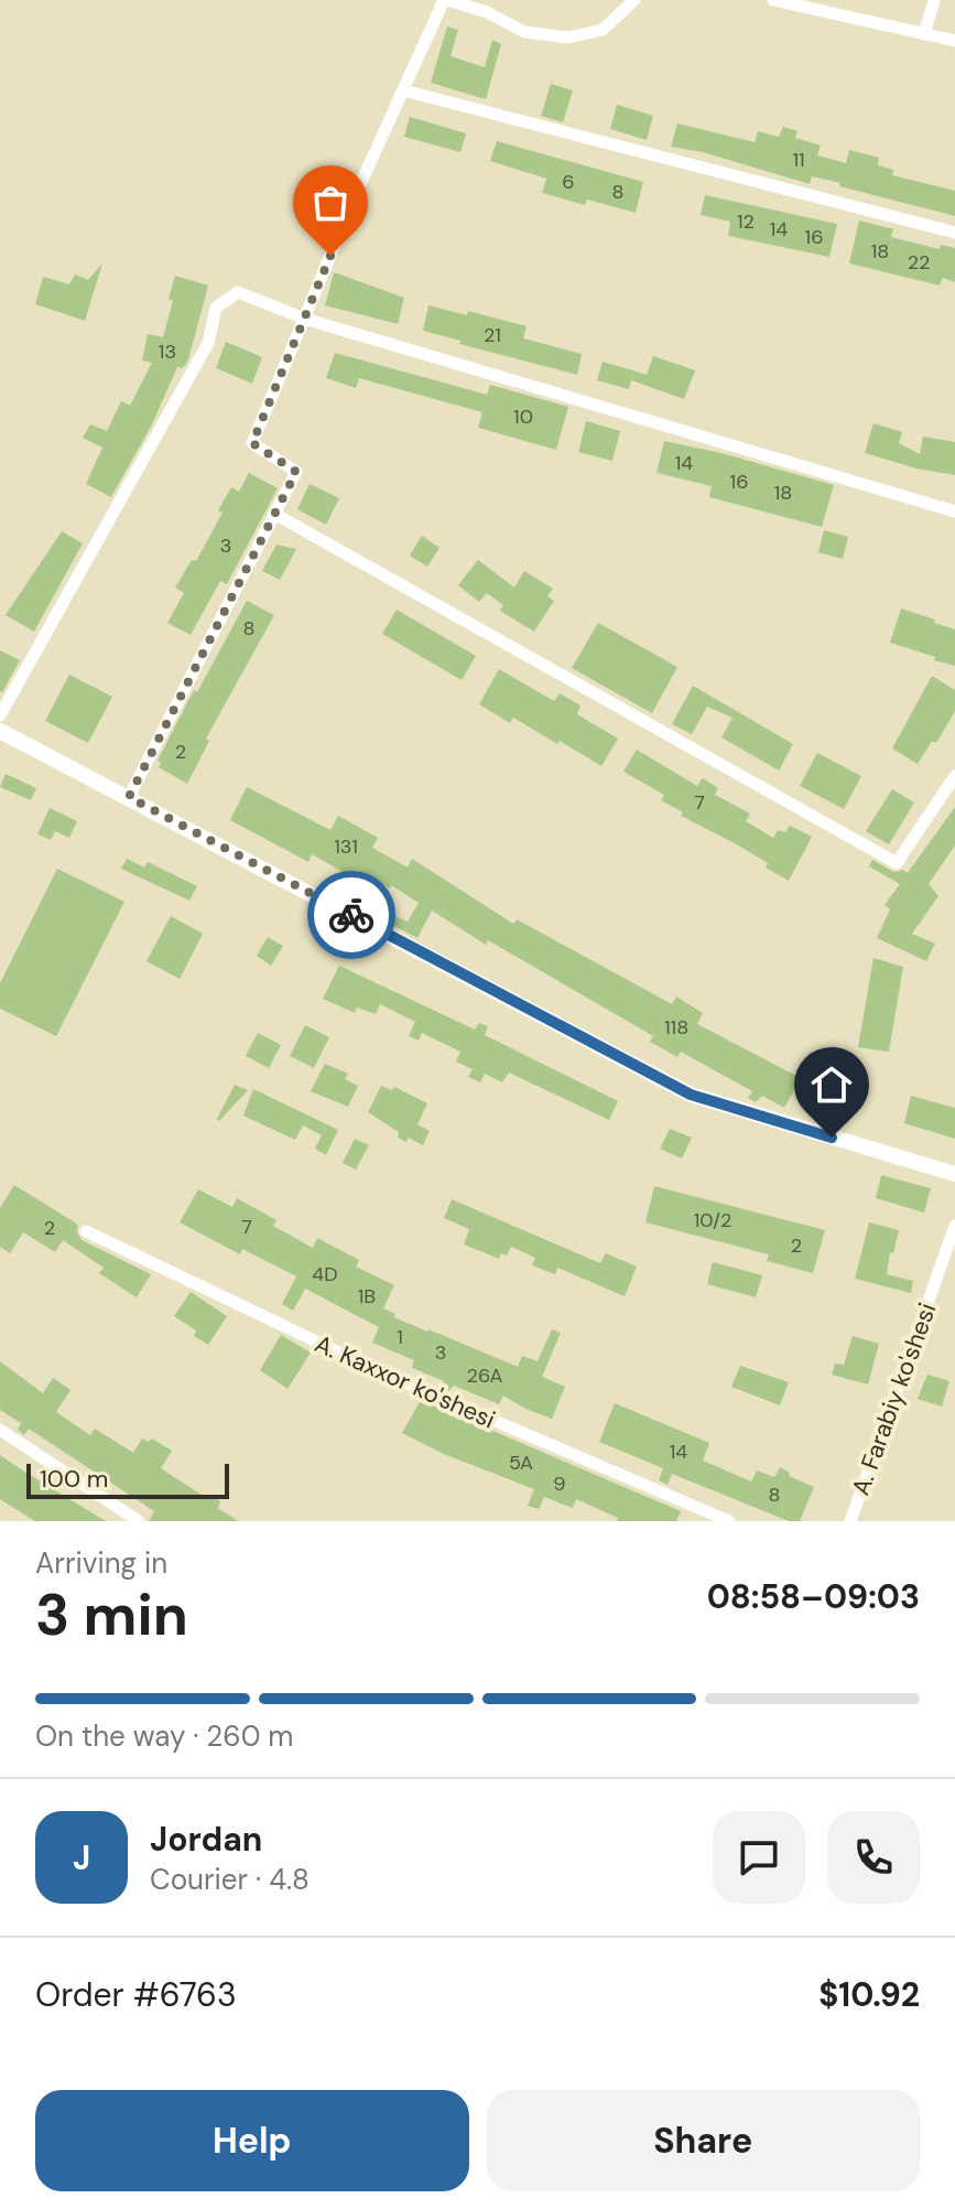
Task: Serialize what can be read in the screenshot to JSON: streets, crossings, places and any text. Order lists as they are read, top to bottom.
{
  "streets": {
    "street": ["A. Kaxxor ko'shesi", "A. Farabiy ko'shesi"]
  },
  "house_numbers": [
    "11",
    "6",
    "8",
    "12",
    "14",
    "16",
    "18",
    "22",
    "21",
    "13",
    "10",
    "14",
    "16",
    "18",
    "3",
    "8",
    "2",
    "7",
    "131",
    "118",
    "10/2",
    "7",
    "2",
    "2",
    "4D",
    "1B",
    "1",
    "3",
    "26A",
    "14",
    "5A",
    "9",
    "8"
  ],
  "scale_bar": "100 m",
  "page": {
    "scale": "100 m",
    "heading": ["3 min", "Arriving in", "08:58–09:03"],
    "panel": [
      "Jordan",
      "Courier · 4.8",
      "Order #6763",
      "$10.92"
    ],
    "bar": "On the way · 260 m",
    "round": "J",
    "buttons": ["Help", "Share"]
  }
}
